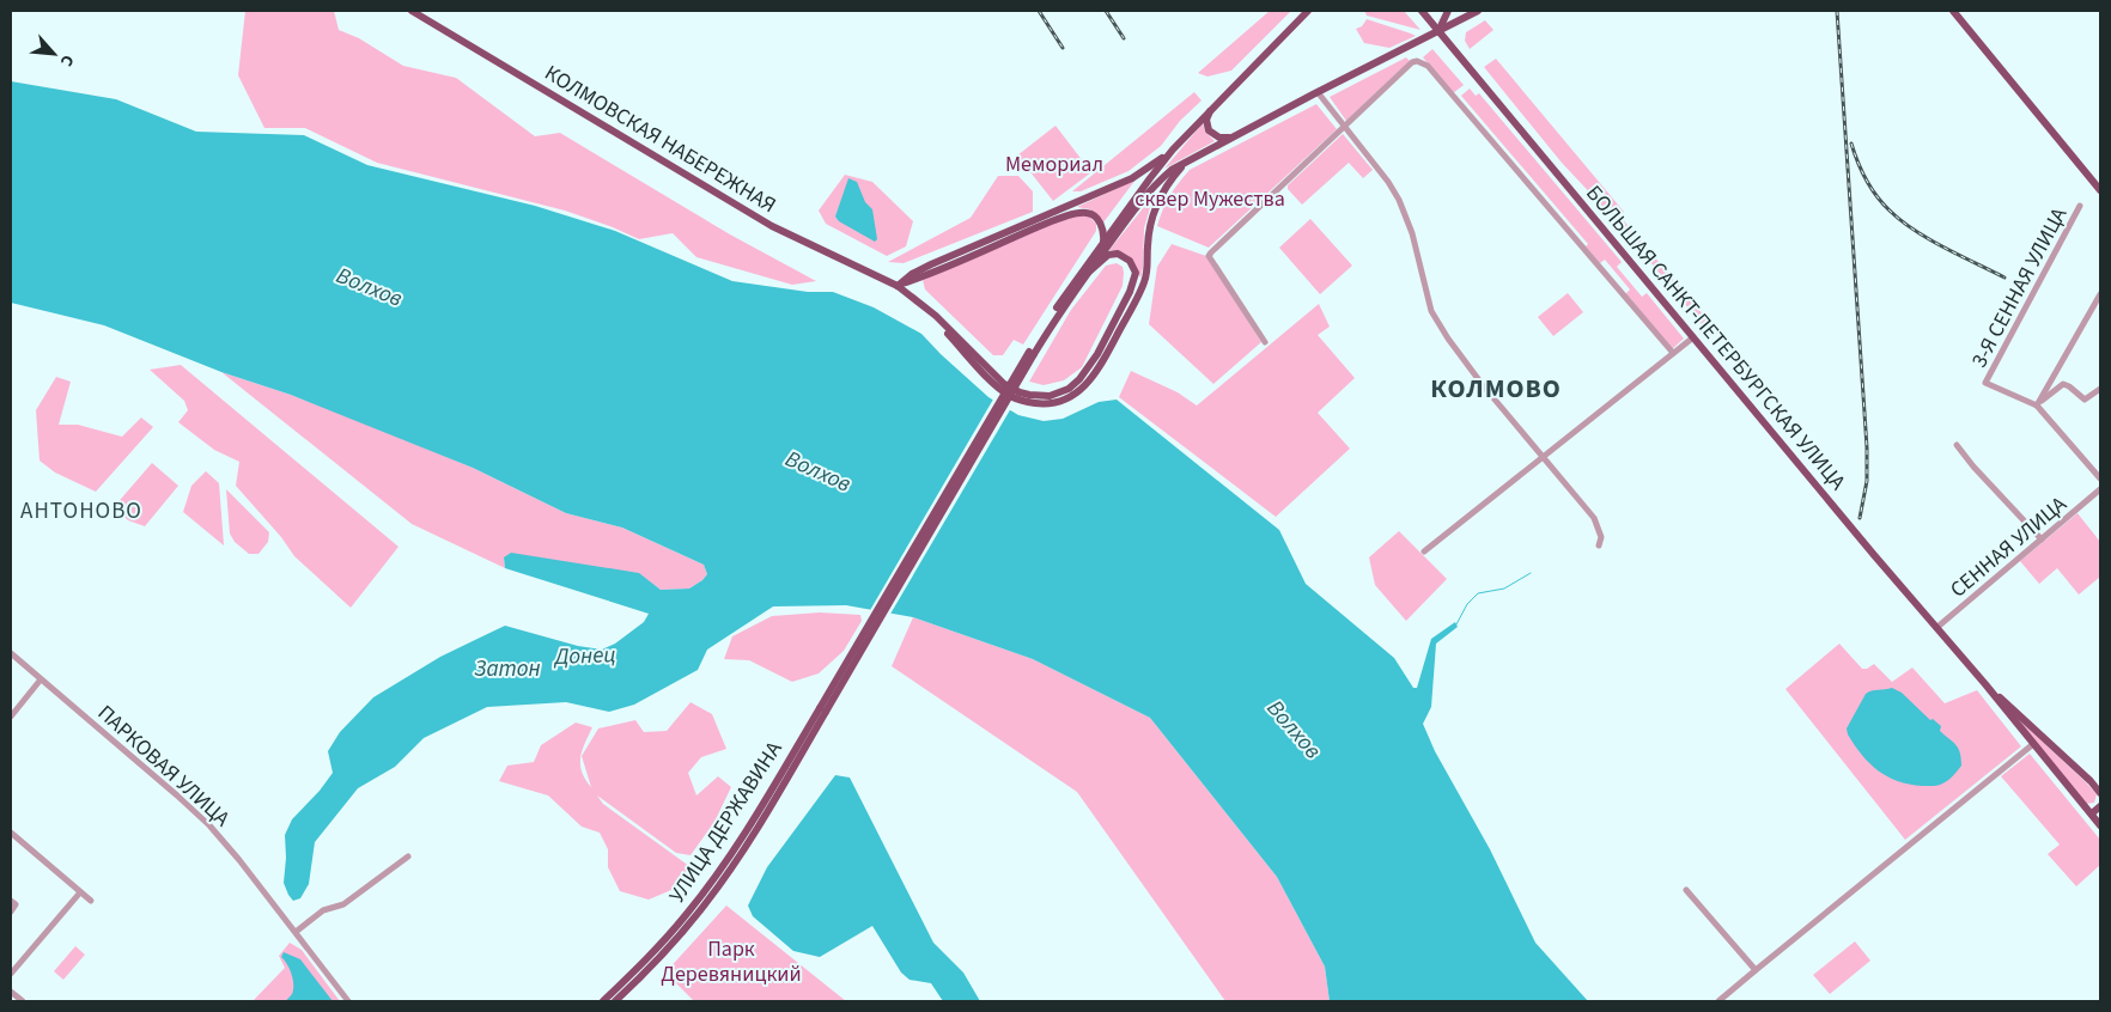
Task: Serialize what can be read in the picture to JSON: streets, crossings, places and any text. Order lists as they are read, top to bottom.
{
  "streets": {
    "main road": ["КОЛМОВСКАЯ НАБЕРЕЖНАЯ", "БОЛЬШАЯ САНКТ-ПЕТЕРБУРГСКАЯ УЛИЦА", "УЛИЦА ДЕРЖАВИНА"],
    "street": ["3-Я СЕННАЯ УЛИЦА", "СЕННАЯ УЛИЦА", "ПАРКОВАЯ УЛИЦА"]
  },
  "crossings": [
    ["БОЛЬШАЯ САНКТ-ПЕТЕРБУРГСКАЯ УЛИЦА", "СЕННАЯ УЛИЦА"]
  ],
  "districts": ["КОЛМОВО", "АНТОНОВО"],
  "water": ["Волхов", "Донец", "Затон"],
  "parks": ["Мемориал", "сквер Мужества", "Парк Деревяницкий"],
  "north": "bottom right"
}
